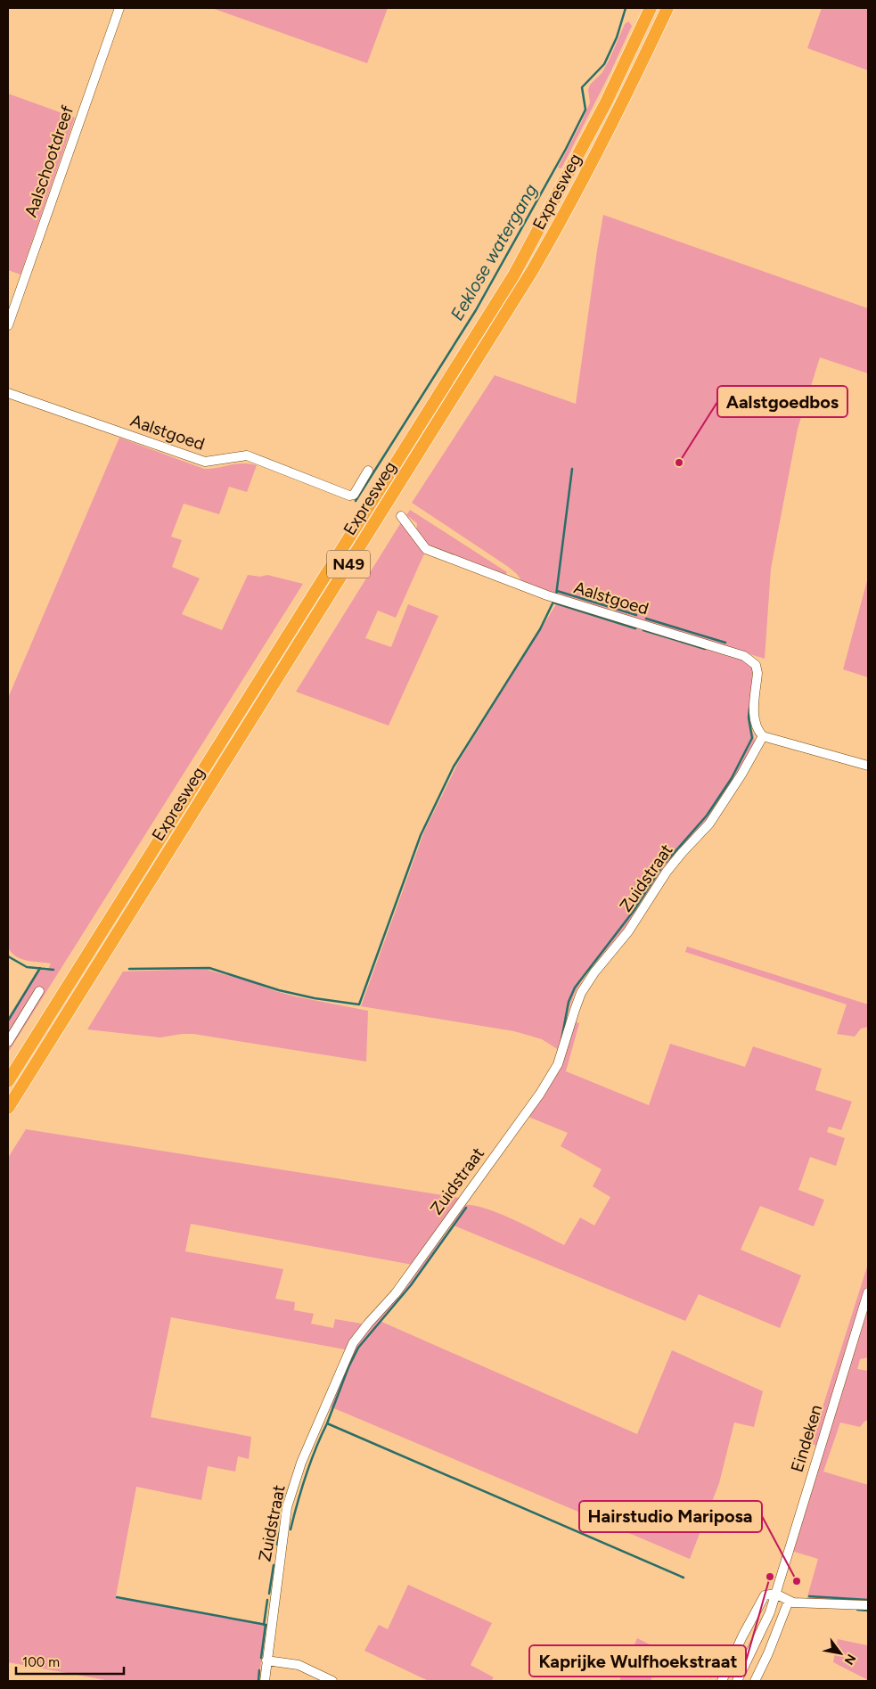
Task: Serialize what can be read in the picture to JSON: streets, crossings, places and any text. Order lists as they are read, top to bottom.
{
  "streets": {
    "highway": ["Expresweg", "N49"],
    "street": [
      "Aalschootdreef",
      "Aalstgoed",
      "Zuidstraat",
      "Eindeken"
    ]
  },
  "crossings": [
    ["Aalstgoed", "Zuidstraat"]
  ],
  "water": ["Eeklose watergang"],
  "places": ["Aalstgoedbos", "Kaprijke Wulfhoekstraat", "Hairstudio Mariposa"],
  "scale_bar": "100 m",
  "north": "bottom right"
}
